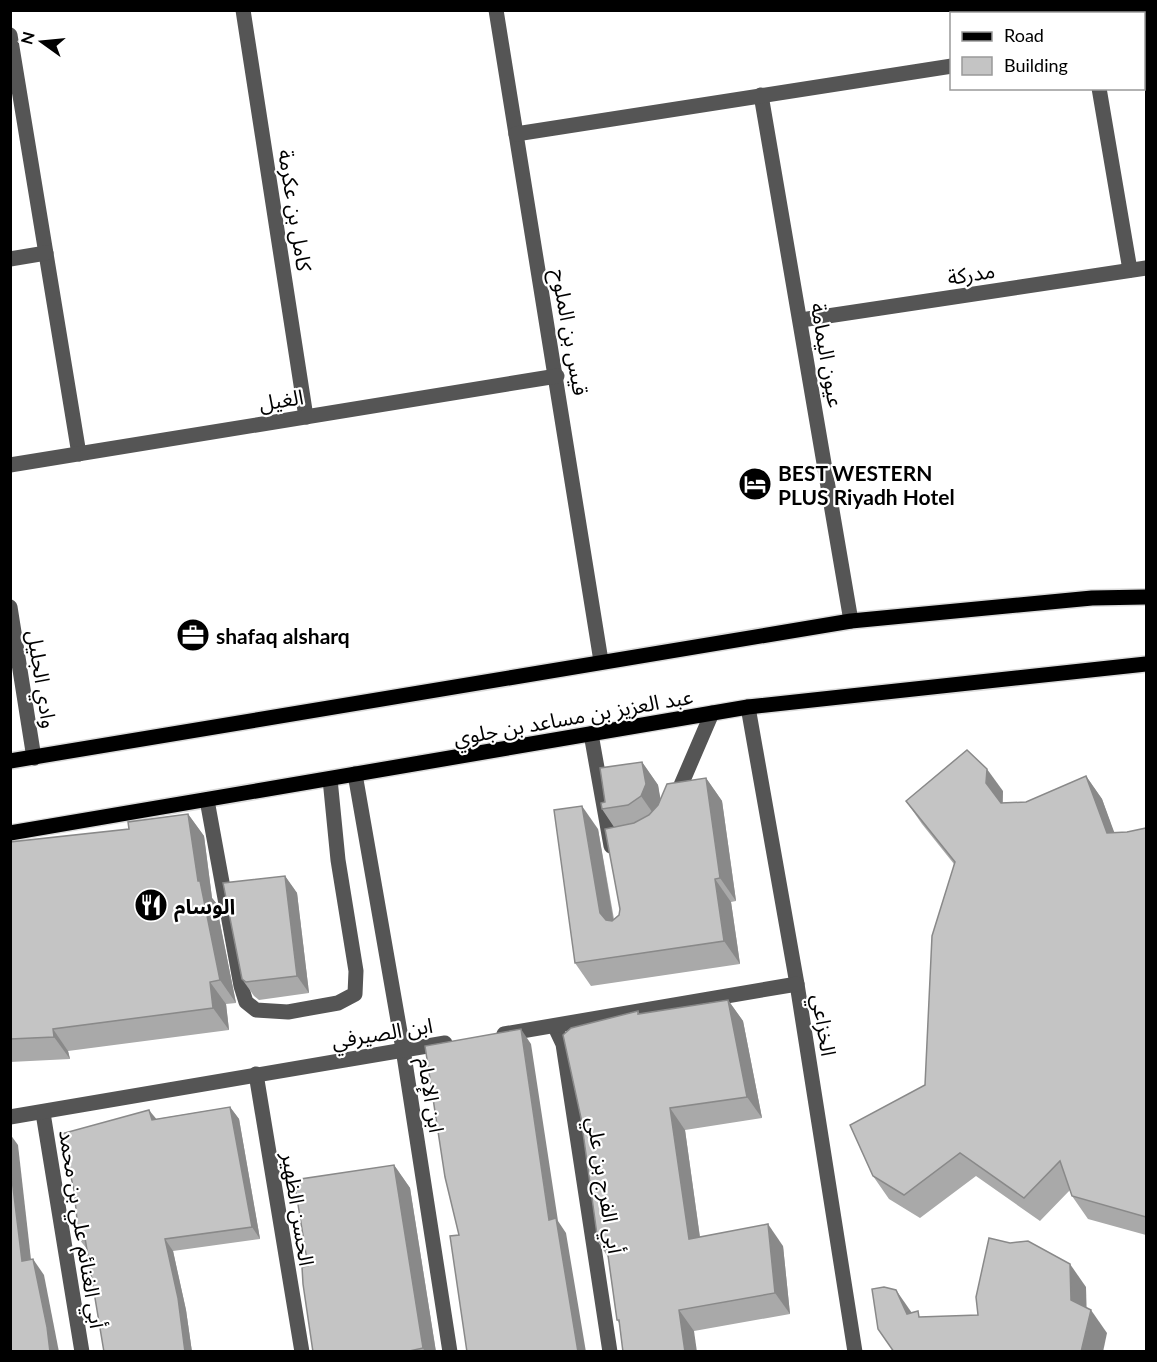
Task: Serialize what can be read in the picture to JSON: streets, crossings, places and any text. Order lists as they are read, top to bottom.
{
  "streets": {
    "main road": ["عبد العزيز بن مساعد بن جلوي"],
    "street": [
      "كامل بن عكرمة",
      "مدركة",
      "قيس بن الملوح",
      "عيون اليمامة",
      "الغيل",
      "وادي الجليل",
      "الخزاعي",
      "ابن الصيرفي",
      "ابن الإمام",
      "أبي الفرج بن علي",
      "الحسن الظهير",
      "أبي الغنائم علي بن محمد"
    ]
  },
  "crossings": [
    ["كامل بن عكرمة", "الغيل"],
    ["مدركة", "عيون اليمامة"],
    ["قيس بن الملوح", "الغيل"],
    ["عبد العزيز بن مساعد بن جلوي", "الخزاعي"],
    ["عبد العزيز بن مساعد بن جلوي", "ابن الإمام"],
    ["ابن الصيرفي", "ابن الإمام"],
    ["ابن الصيرفي", "الحسن الظهير"],
    ["ابن الصيرفي", "أبي الغنائم علي بن محمد"]
  ],
  "places": {
    "hotel": ["BEST WESTERN PLUS Riyadh Hotel"],
    "office": ["shafaq alsharq"],
    "restaurant": ["الوسام"]
  },
  "legend": ["Road", "Building"],
  "north": "left"
}
